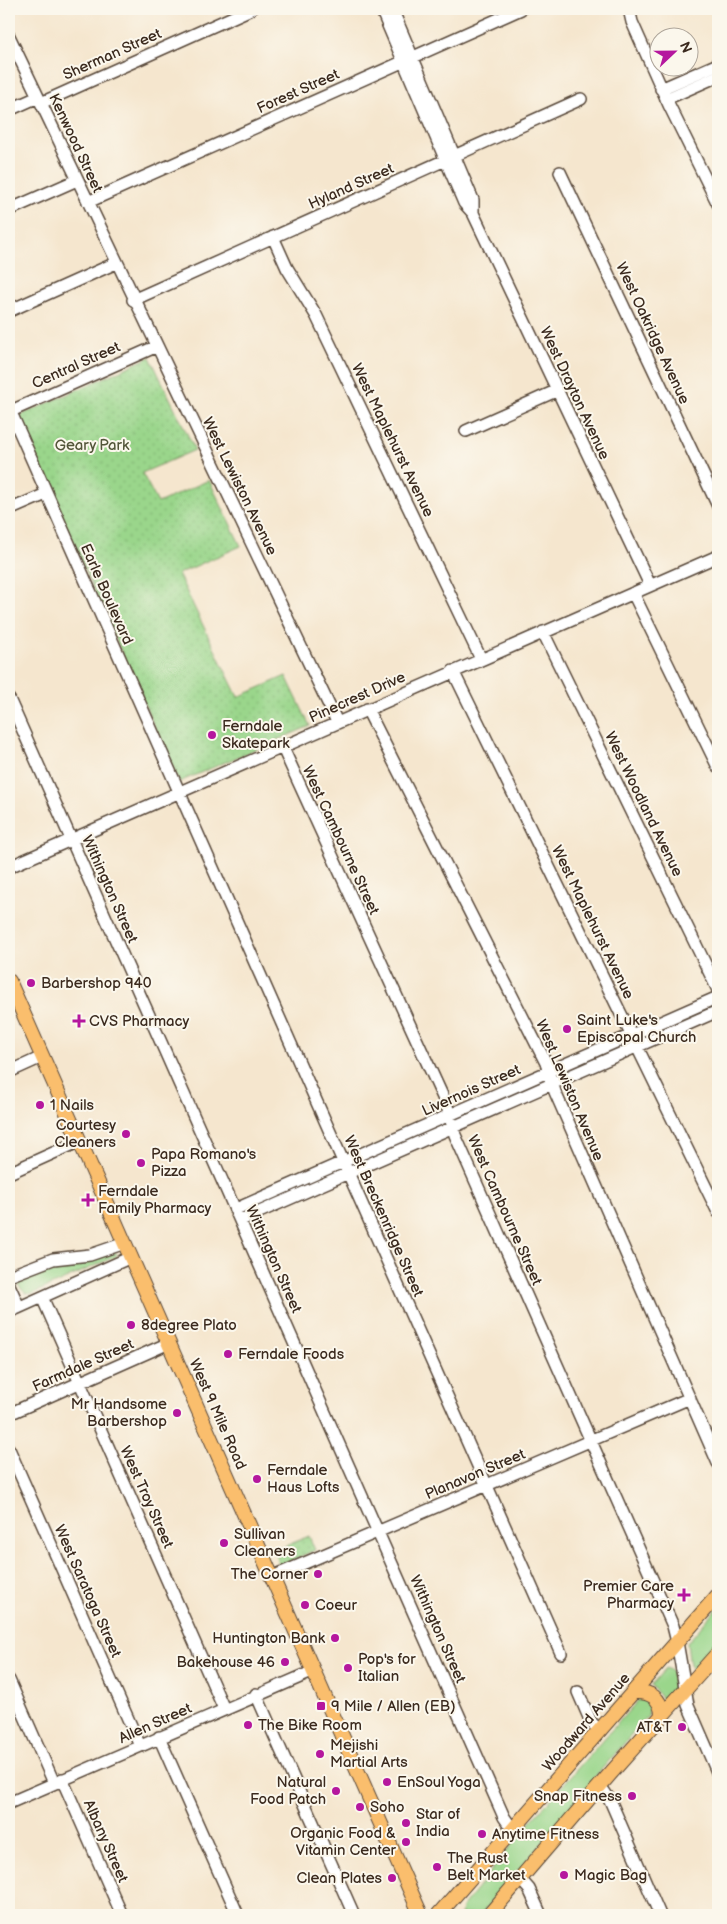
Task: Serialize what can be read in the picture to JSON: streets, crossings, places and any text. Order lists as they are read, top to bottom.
{
  "streets": {
    "main road": ["West 9 Mile Road", "Woodward Avenue"],
    "street": [
      "Sherman Street",
      "Forest Street",
      "Kenwood Street",
      "Hyland Street",
      "West Oakridge Avenue",
      "Central Street",
      "West Drayton Avenue",
      "West Maplehurst Avenue",
      "West Lewiston Avenue",
      "Earle Boulevard",
      "Pinecrest Drive",
      "West Woodland Avenue",
      "West Cambourne Street",
      "Withington Street",
      "Livernois Street",
      "West Breckenridge Street",
      "Farmdale Street",
      "Planavon Street",
      "West Troy Street",
      "West Saratoga Street",
      "Allen Street",
      "Albany Street"
    ]
  },
  "crossings": [
    ["Sherman Street", "Kenwood Street"],
    ["Forest Street", "Kenwood Street"],
    ["Forest Street", "West Drayton Avenue"],
    ["Kenwood Street", "West Lewiston Avenue"],
    ["Hyland Street", "West Drayton Avenue"],
    ["Hyland Street", "West Maplehurst Avenue"],
    ["Hyland Street", "West Lewiston Avenue"],
    ["Central Street", "West Lewiston Avenue"],
    ["Central Street", "Earle Boulevard"],
    ["West Drayton Avenue", "Pinecrest Drive"],
    ["West Maplehurst Avenue", "Pinecrest Drive"],
    ["West Maplehurst Avenue", "Livernois Street"],
    ["West Lewiston Avenue", "Pinecrest Drive"],
    ["West Lewiston Avenue", "Livernois Street"],
    ["West Lewiston Avenue", "Planavon Street"],
    ["Earle Boulevard", "Pinecrest Drive"],
    ["Earle Boulevard", "West Breckenridge Street"],
    ["Pinecrest Drive", "West Woodland Avenue"],
    ["Pinecrest Drive", "West Cambourne Street"],
    ["Pinecrest Drive", "Withington Street"],
    ["Pinecrest Drive", "West Breckenridge Street"],
    ["West Cambourne Street", "Livernois Street"],
    ["West Cambourne Street", "Planavon Street"],
    ["West Cambourne Street", "Woodward Avenue"],
    ["Withington Street", "Livernois Street"],
    ["Withington Street", "Planavon Street"],
    ["Withington Street", "Woodward Avenue"],
    ["Livernois Street", "West Breckenridge Street"],
    ["West Breckenridge Street", "Planavon Street"],
    ["Farmdale Street", "West 9 Mile Road"],
    ["Farmdale Street", "West Troy Street"],
    ["West 9 Mile Road", "Planavon Street"],
    ["West 9 Mile Road", "Allen Street"],
    ["West Troy Street", "Allen Street"],
    ["West Saratoga Street", "Allen Street"],
    ["Allen Street", "Albany Street"]
  ],
  "parks": ["Geary Park"],
  "places": {
    "other": [
      "Ferndale Skatepark",
      "Barbershop 940",
      "Saint Luke's Episcopal Church",
      "1 Nails",
      "Courtesy Cleaners",
      "Papa Romano's Pizza",
      "8degree Plato",
      "Ferndale Foods",
      "Mr Handsome Barbershop",
      "Ferndale Haus Lofts",
      "Sullivan Cleaners",
      "The Corner",
      "Coeur",
      "Huntington Bank",
      "Bakehouse 46",
      "Pop's for Italian",
      "The Bike Room",
      "AT&T",
      "Mejishi Martial Arts",
      "EnSoul Yoga",
      "Natural Food Patch",
      "Snap Fitness",
      "Soho",
      "Star of India",
      "Anytime Fitness",
      "Organic Food & Vitamin Center",
      "The Rust Belt Market",
      "Magic Bag",
      "Clean Plates"
    ],
    "health": ["CVS Pharmacy", "Ferndale Family Pharmacy", "Premier Care Pharmacy"],
    "transit": ["9 Mile / Allen (EB)"]
  },
  "north": "right"
}
